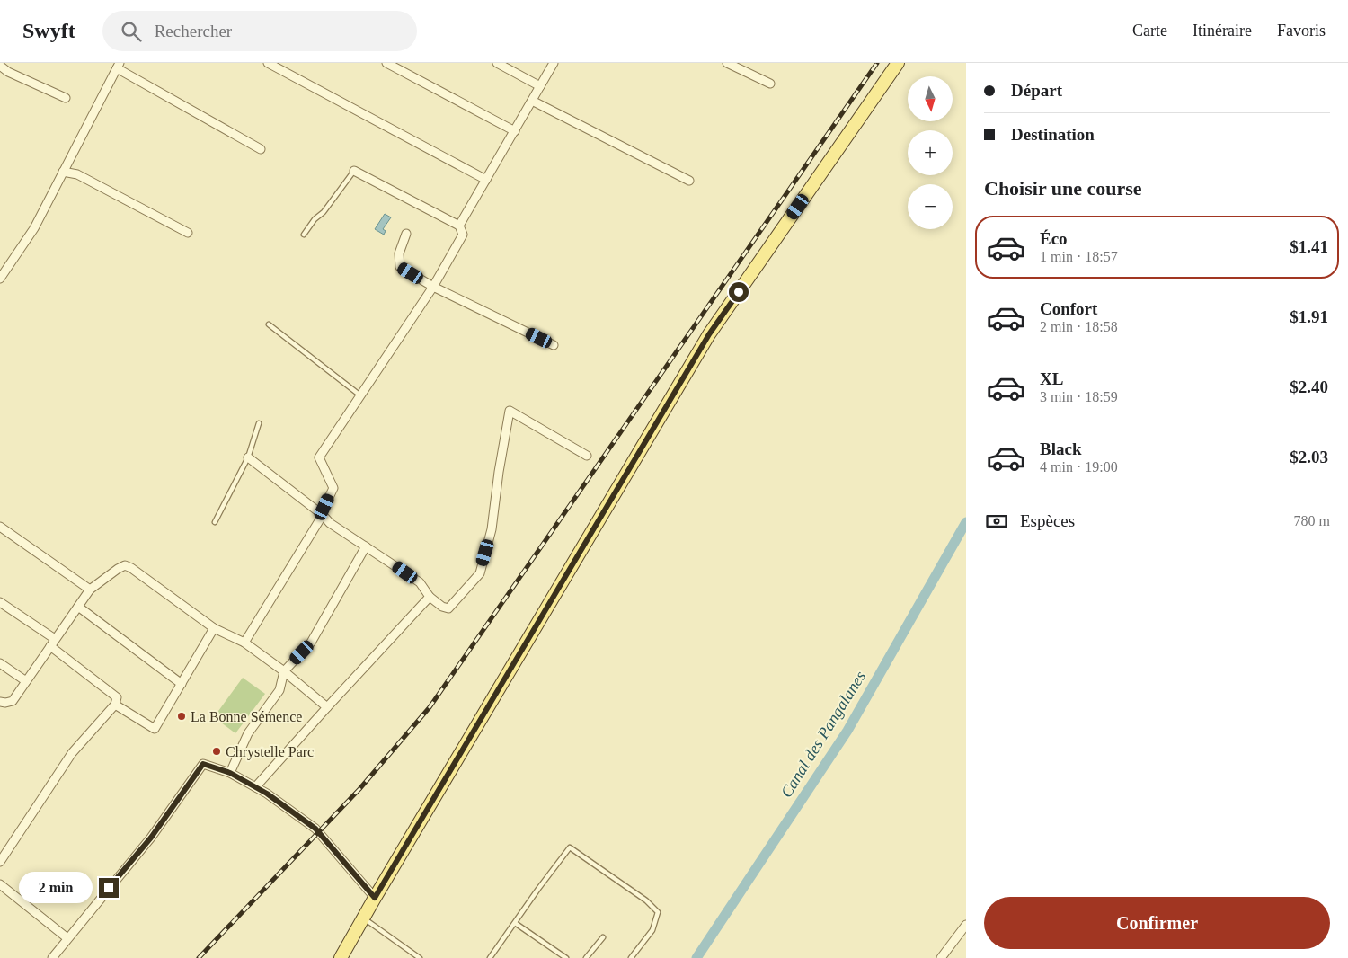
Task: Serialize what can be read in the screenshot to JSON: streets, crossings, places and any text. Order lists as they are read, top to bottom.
{
  "water": ["Canal des Pangalanes"],
  "places": ["La Bonne Sémence", "Chrystelle Parc"],
  "north": "bottom",
  "page": {
    "header": "Swyft",
    "search": "Rechercher",
    "nav": ["Carte", "Itinéraire", "Favoris"],
    "banner": ["Départ", "Destination"],
    "map_buttons": ["+", "−"],
    "heading": "Choisir une course",
    "list": [
      {
        "name": "Éco",
        "note": "1 min · 18:57",
        "value": "$1.41"
      },
      {
        "name": "Confort",
        "note": "2 min · 18:58",
        "value": "$1.91"
      },
      {
        "name": "XL",
        "note": "3 min · 18:59",
        "value": "$2.40"
      },
      {
        "name": "Black",
        "note": "4 min · 19:00",
        "value": "$2.03"
      }
    ],
    "pay": ["Espèces", "780 m"],
    "bubble": "2 min",
    "buttons": "Confirmer"
  }
}
